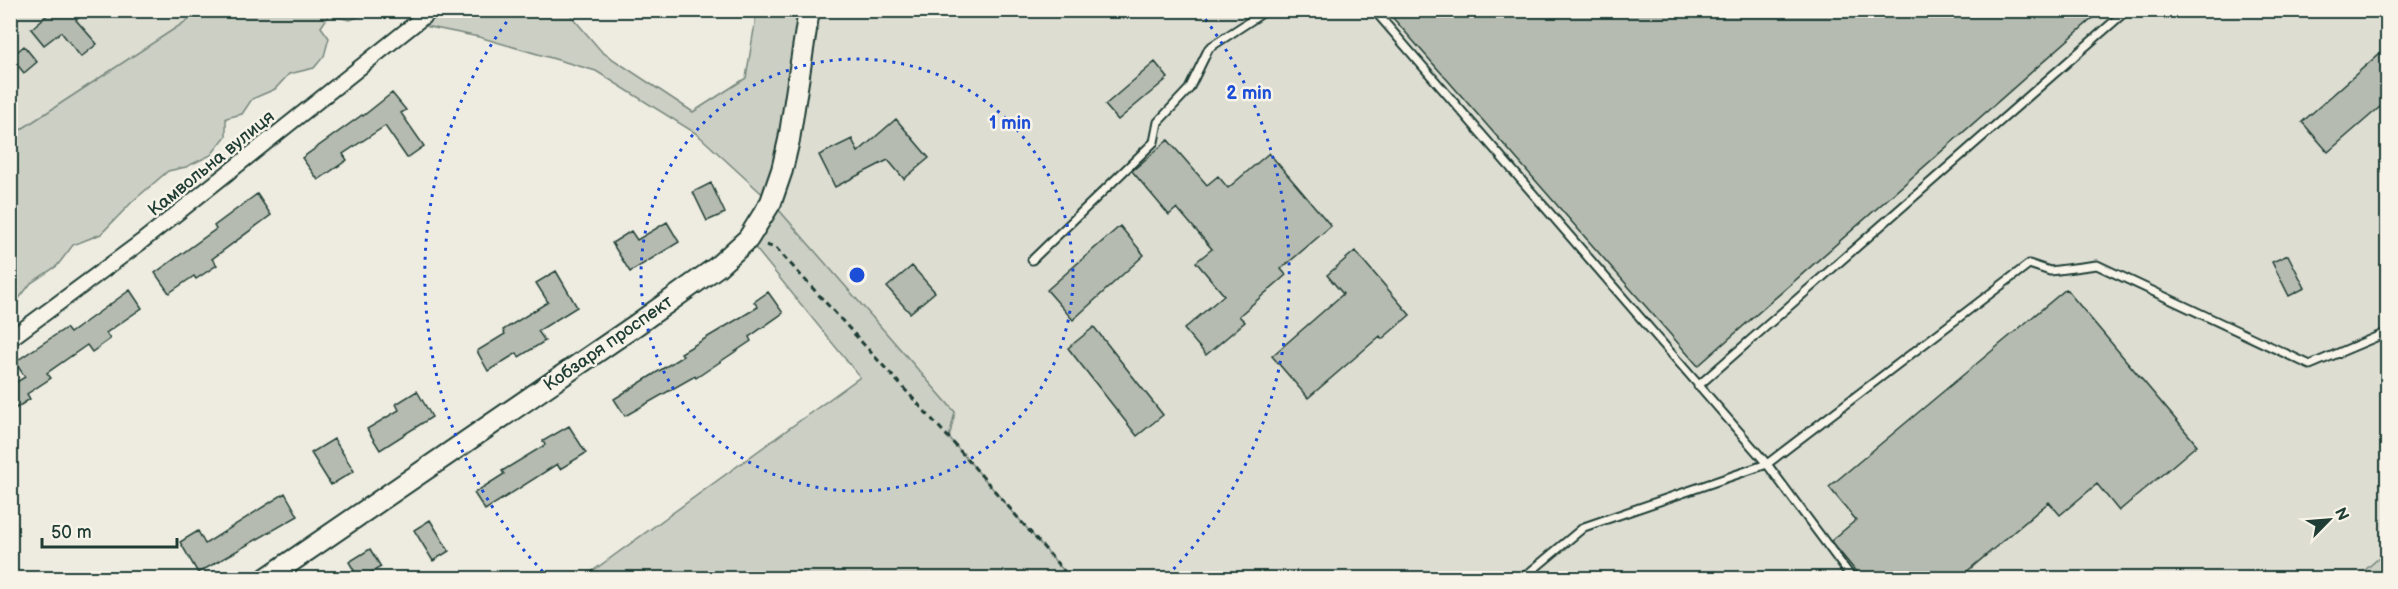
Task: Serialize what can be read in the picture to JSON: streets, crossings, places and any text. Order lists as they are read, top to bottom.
{
  "streets": {
    "main road": ["Кобзаря проспект"],
    "street": ["Камвольна вулиця"]
  },
  "scale_bar": "50 m",
  "north": "top right",
  "rings": ["2 min", "1 min"]
}
